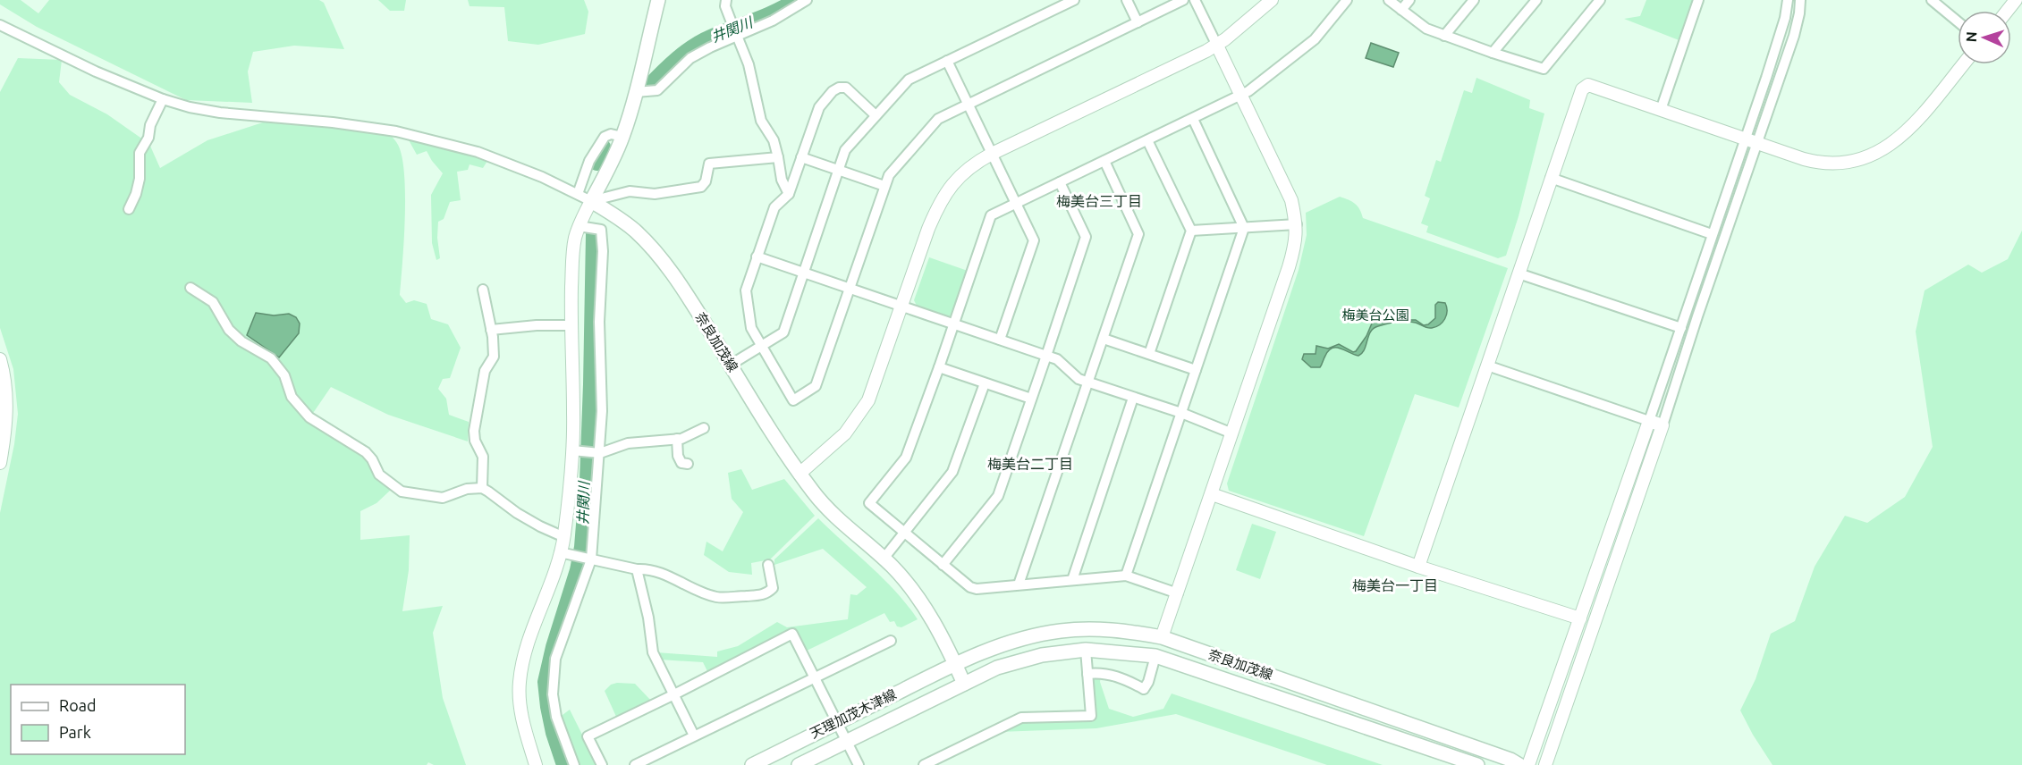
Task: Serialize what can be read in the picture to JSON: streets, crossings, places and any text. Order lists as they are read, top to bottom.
{
  "streets": {
    "main road": ["奈良加茂線", "天理加茂木津線"]
  },
  "crossings": [
    ["奈良加茂線", "天理加茂木津線"]
  ],
  "districts": ["梅美台三丁目", "梅美台二丁目", "梅美台一丁目"],
  "water": ["井関川"],
  "parks": ["梅美台公園"],
  "legend": ["Road", "Park"],
  "north": "left"
}
